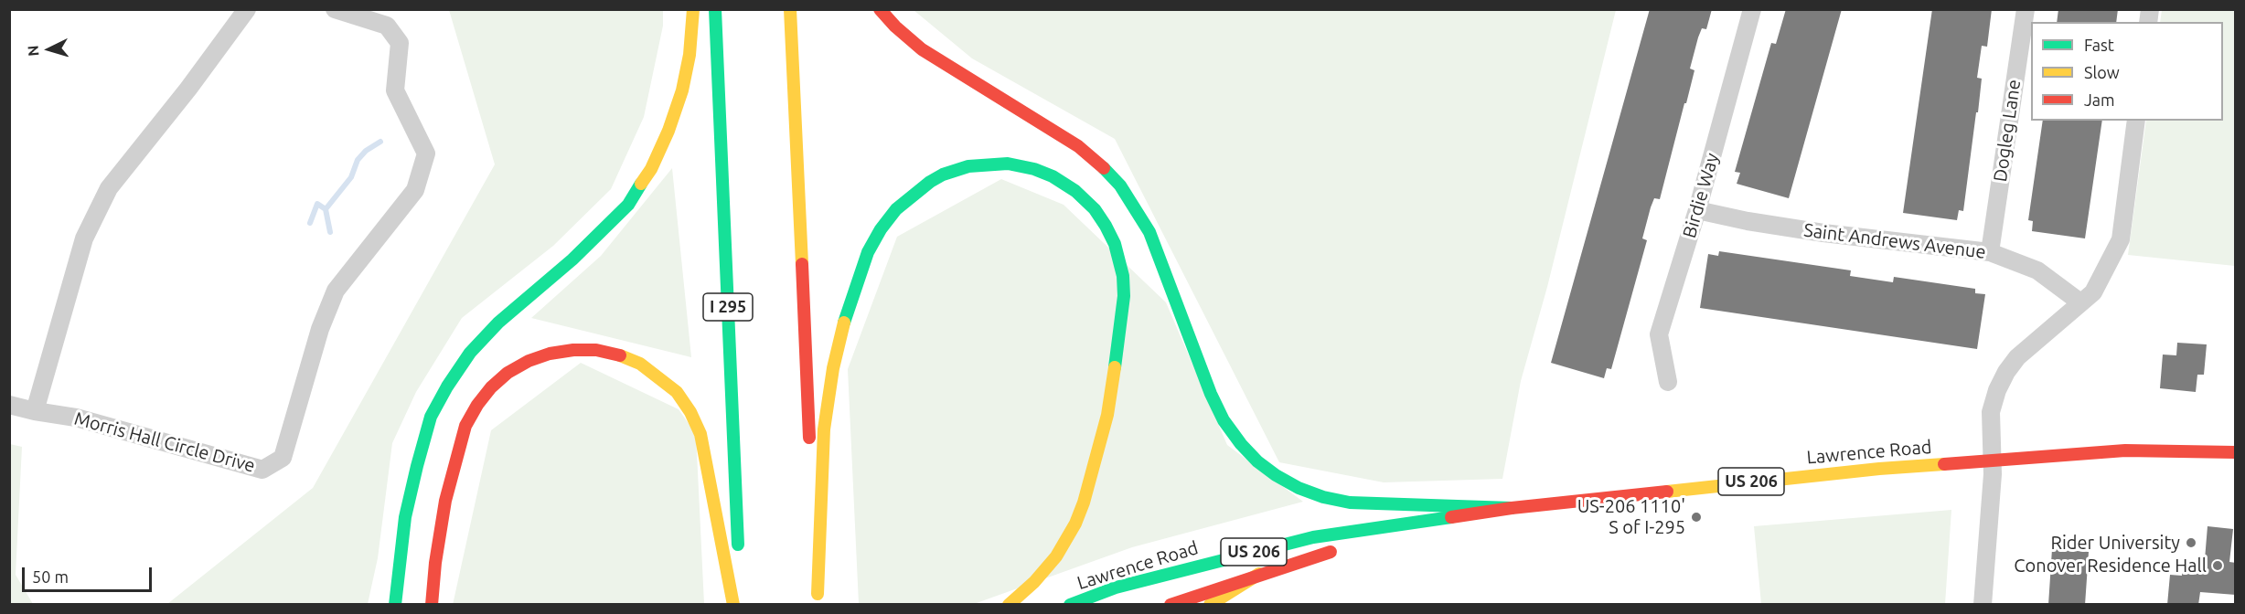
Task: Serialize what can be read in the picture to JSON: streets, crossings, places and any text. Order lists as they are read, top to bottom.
{
  "streets": {
    "main road": ["I 295", "Lawrence Road", "US 206"],
    "street": [
      "Dogleg Lane",
      "Birdie Way",
      "Saint Andrews Avenue",
      "Morris Hall Circle Drive"
    ]
  },
  "crossings": [
    ["Dogleg Lane", "Saint Andrews Avenue"],
    ["Birdie Way", "Saint Andrews Avenue"]
  ],
  "places": ["US-206 1110' S of I-295", "Rider University", "Conover Residence Hall"],
  "legend": ["Fast", "Slow", "Jam"],
  "scale_bar": "50 m",
  "north": "left"
}
